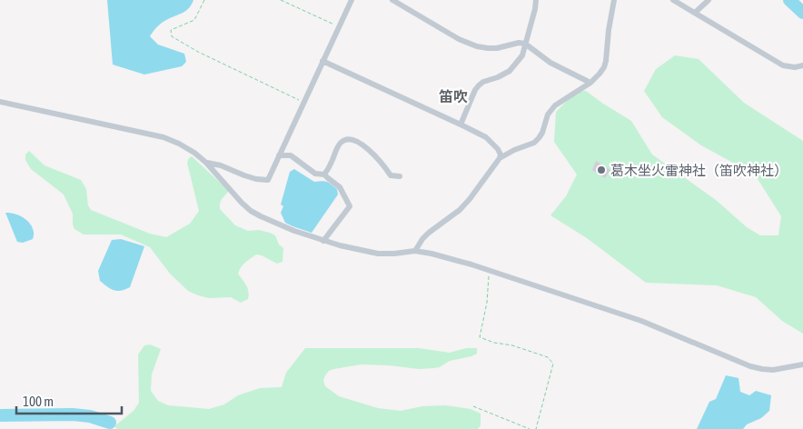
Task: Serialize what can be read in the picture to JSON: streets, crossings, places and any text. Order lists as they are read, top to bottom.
{
  "districts": ["笛吹"],
  "places": ["葛木坐火雷神社（笛吹神社）"],
  "scale_bar": "100 m"
}
